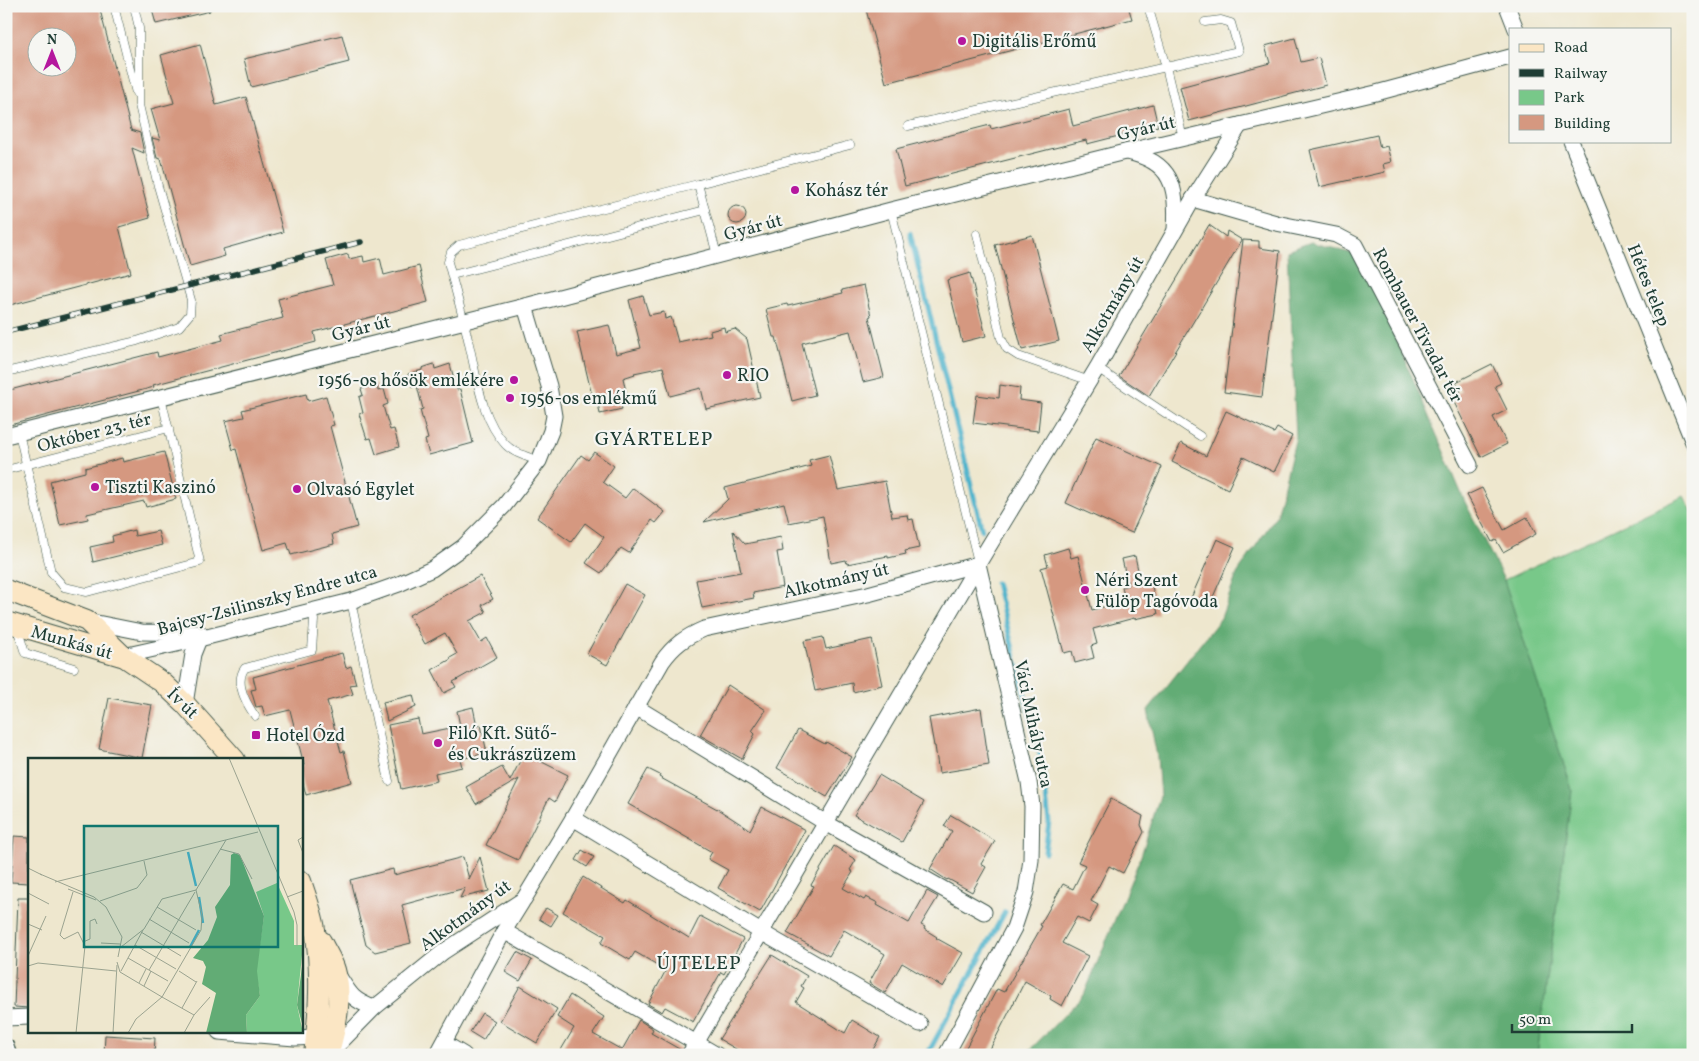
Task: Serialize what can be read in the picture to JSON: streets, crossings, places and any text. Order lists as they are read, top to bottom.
{
  "streets": {
    "main road": ["Munkás út", "Ív út"],
    "street": [
      "Gyár út",
      "Hétes telep",
      "Alkotmány út",
      "Rombauer Tivadar tér",
      "Bajcsy-Zsilinszky Endre utca",
      "Váci Mihály utca"
    ],
    "lane": ["Október 23. tér"]
  },
  "crossings": [
    ["Gyár út", "Alkotmány út"],
    ["Gyár út", "Október 23. tér"],
    ["Gyár út", "Bajcsy-Zsilinszky Endre utca"],
    ["Alkotmány út", "Rombauer Tivadar tér"],
    ["Alkotmány út", "Váci Mihály utca"],
    ["Bajcsy-Zsilinszky Endre utca", "Munkás út"],
    ["Bajcsy-Zsilinszky Endre utca", "Ív út"],
    ["Munkás út", "Ív út"]
  ],
  "districts": ["GYÁRTELEP", "ÚJTELEP"],
  "places": {
    "other": [
      "Digitális Erőmű",
      "Kohász tér",
      "RIO",
      "1956-os hősök emlékére",
      "1956-os emlékmű",
      "Tiszti Kaszinó",
      "Olvasó Egylet",
      "Néri Szent Fülöp Tagóvoda",
      "Filó Kft. Sütő- és Cukrászüzem"
    ],
    "transit": ["Hotel Ózd"]
  },
  "legend": [
    "Road",
    "Railway",
    "Park",
    "Building"
  ],
  "scale_bar": "50 m",
  "north": "top"
}
